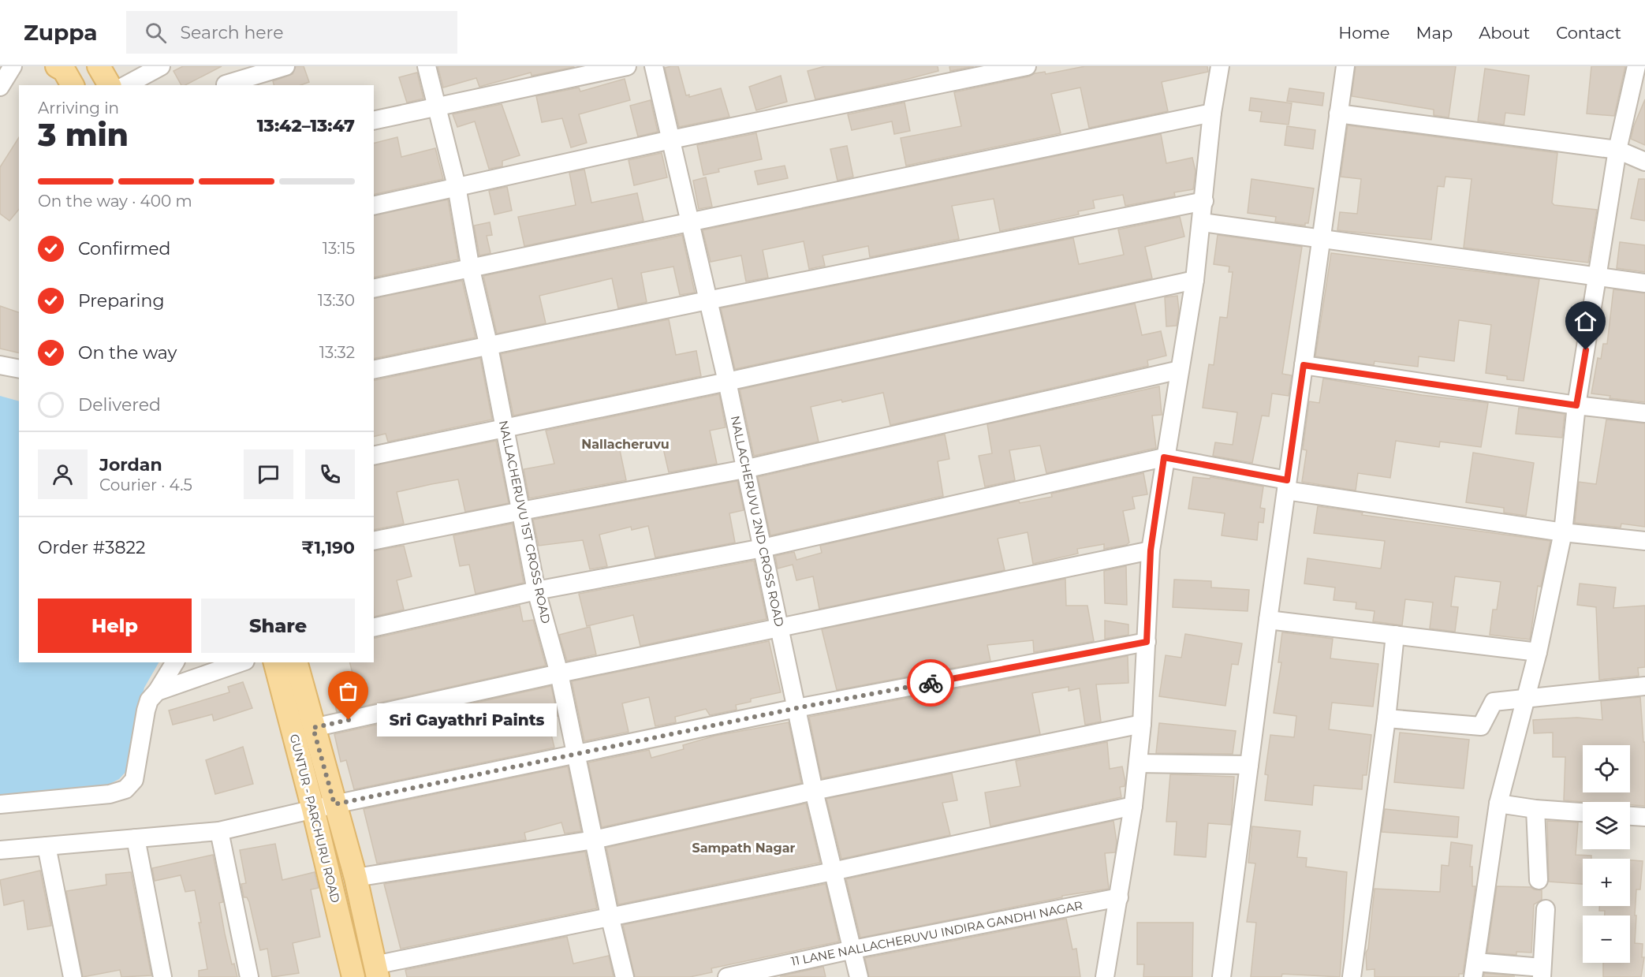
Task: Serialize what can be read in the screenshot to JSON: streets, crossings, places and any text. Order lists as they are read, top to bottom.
{
  "streets": {
    "main road": ["GUNTUR - PARCHURU ROAD"],
    "street": ["NALLACHERUVU 2ND CROSS ROAD", "NALLACHERUVU 1ST CROSS ROAD", "11 LANE NALLACHERUVU INDIRA GANDHI NAGAR"]
  },
  "crossings": [
    ["NALLACHERUVU 2ND CROSS ROAD", "11 LANE NALLACHERUVU INDIRA GANDHI NAGAR"]
  ],
  "districts": ["Nallacheruvu", "Sampath Nagar"],
  "places": ["Sri Gayathri Paints"],
  "page": {
    "header": "Zuppa",
    "search": "Search here",
    "nav": [
      "Home",
      "Map",
      "About",
      "Contact"
    ],
    "heading": ["3 min", "Arriving in", "13:42–13:47"],
    "panel": [
      "Jordan",
      "Courier · 4.5",
      "Order #3822",
      "₹1,190"
    ],
    "bar": "On the way · 400 m",
    "list": [
      ["Confirmed", "13:15"],
      ["Preparing", "13:30"],
      ["On the way", "13:32"],
      "Delivered"
    ],
    "buttons": ["Help", "Share"],
    "bubble": "Sri Gayathri Paints",
    "map_buttons": ["+", "−"]
  }
}
